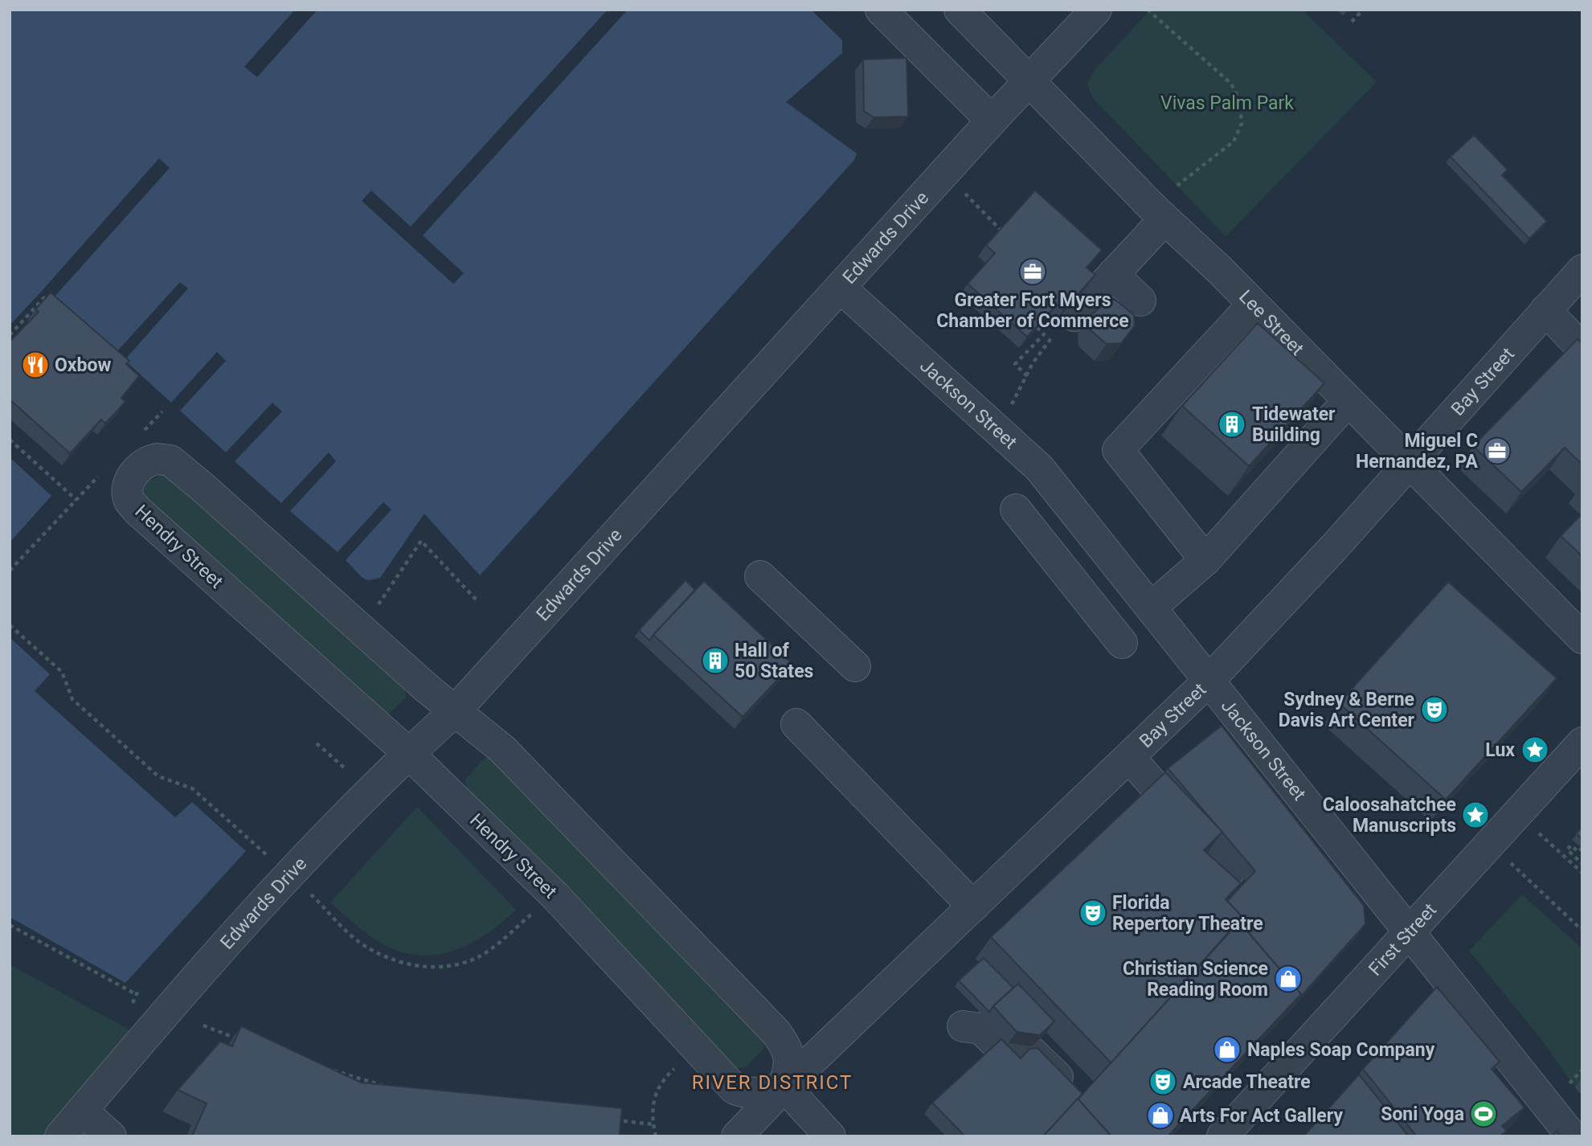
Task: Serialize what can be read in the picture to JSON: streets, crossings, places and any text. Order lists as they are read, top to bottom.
{
  "streets": {
    "street": [
      "Edwards Drive",
      "Lee Street",
      "Bay Street",
      "Jackson Street",
      "Hendry Street",
      "First Street"
    ]
  },
  "crossings": [
    ["Edwards Drive", "Lee Street"],
    ["Edwards Drive", "Jackson Street"],
    ["Edwards Drive", "Hendry Street"],
    ["Lee Street", "Bay Street"],
    ["Bay Street", "Jackson Street"],
    ["Bay Street", "Hendry Street"],
    ["Jackson Street", "First Street"]
  ],
  "districts": ["RIVER DISTRICT"],
  "parks": ["Vivas Palm Park"],
  "places": {
    "office": ["Greater Fort Myers Chamber of Commerce", "Miguel C Hernandez, PA"],
    "restaurant": ["Oxbow"],
    "building": ["Tidewater Building", "Hall of 50 States"],
    "theatre": ["Sydney & Berne Davis Art Center", "Florida Repertory Theatre", "Arcade Theatre"],
    "place": ["Lux", "Caloosahatchee Manuscripts"],
    "shop": ["Christian Science Reading Room", "Naples Soap Company", "Arts For Act Gallery"],
    "sports": ["Soni Yoga"]
  }
}
